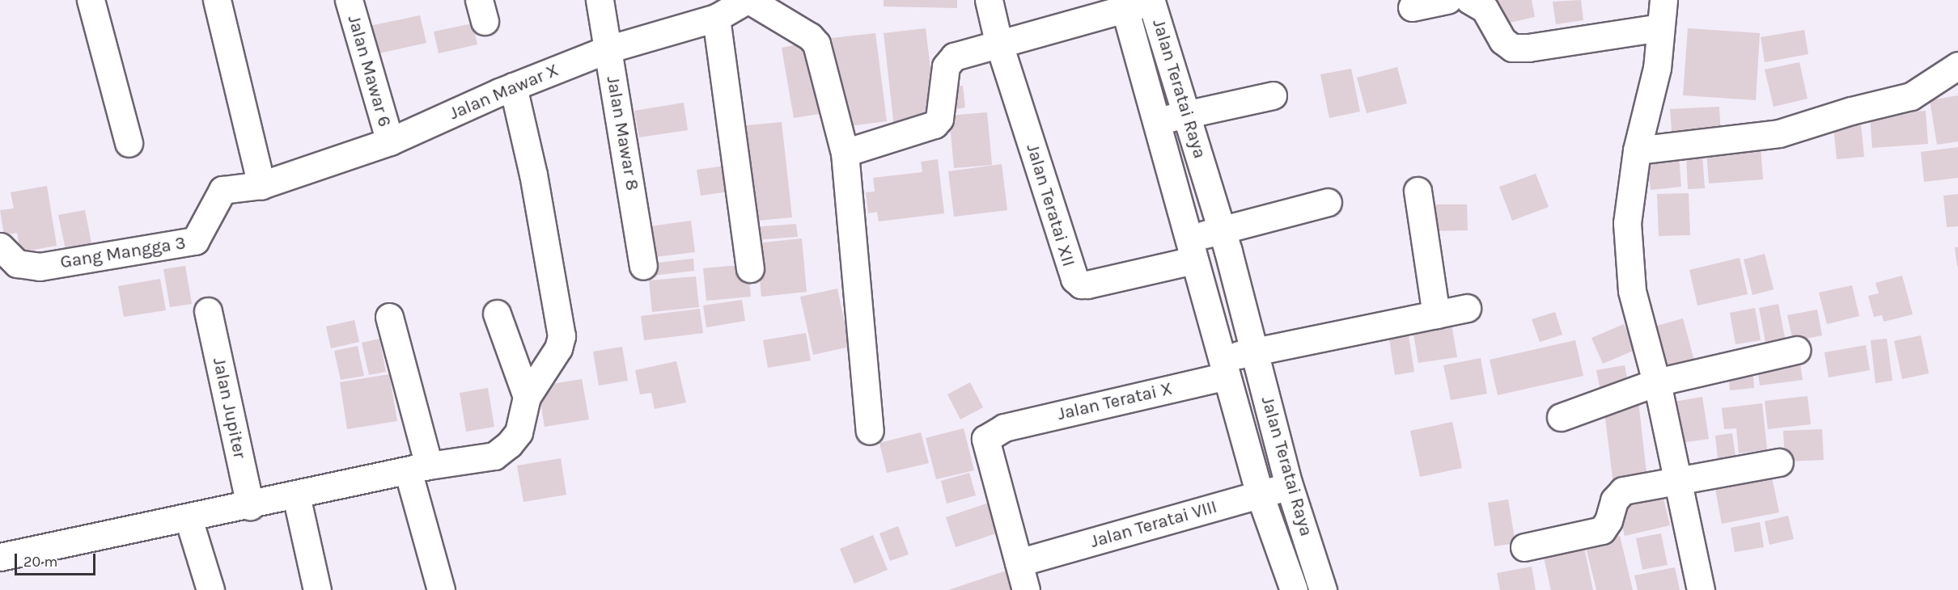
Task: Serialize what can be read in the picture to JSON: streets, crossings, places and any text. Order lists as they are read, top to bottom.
{
  "streets": {
    "street": [
      "Jalan Mawar 6",
      "Jalan Teratai Raya",
      "Jalan Mawar X",
      "Jalan Mawar 8",
      "Jalan Teratai XII",
      "Gang Mangga 3",
      "Jalan Teratai X",
      "Jalan Jupiter",
      "Jalan Teratai VIII"
    ]
  },
  "crossings": [
    ["Jalan Mawar 6", "Jalan Mawar X"],
    ["Jalan Teratai Raya", "Jalan Teratai XII"],
    ["Jalan Teratai Raya", "Jalan Teratai X"],
    ["Jalan Teratai Raya", "Jalan Teratai VIII"],
    ["Jalan Mawar X", "Jalan Mawar 8"],
    ["Jalan Mawar X", "Gang Mangga 3"],
    ["Jalan Teratai X", "Jalan Teratai VIII"]
  ],
  "scale_bar": "20 m"
}
